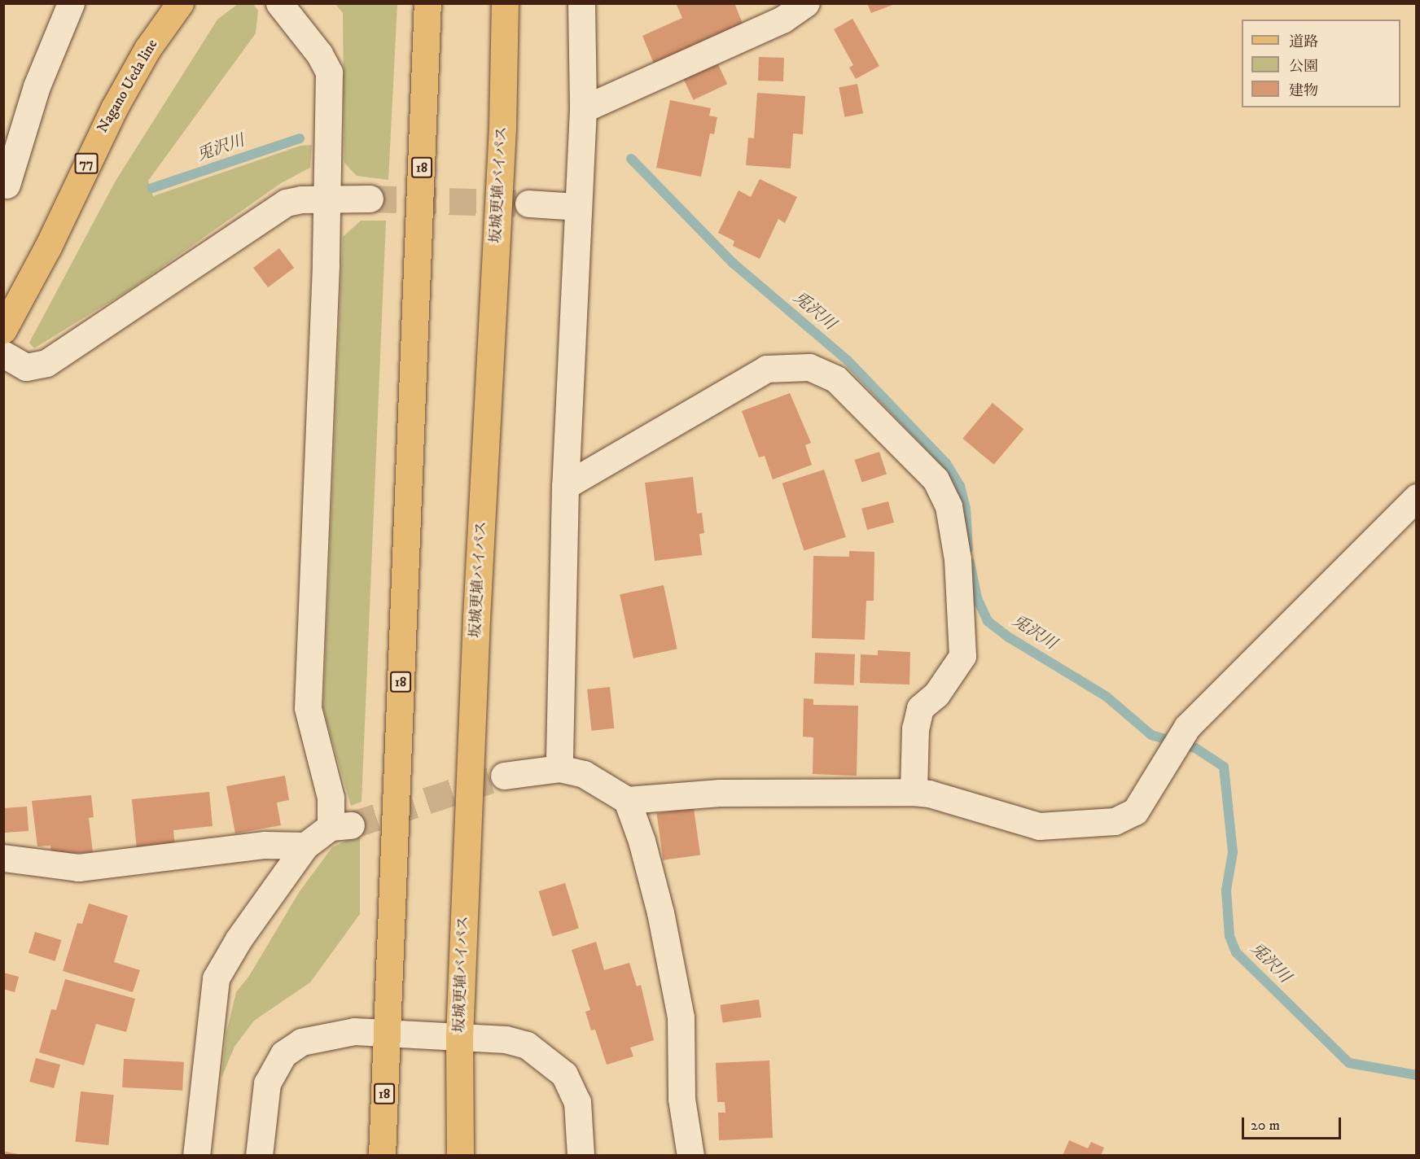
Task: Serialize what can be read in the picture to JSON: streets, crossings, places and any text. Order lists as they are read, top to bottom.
{
  "streets": {
    "main road": [
      "Nagano Ueda line",
      "77",
      "18",
      "坂城更埴バイパス"
    ]
  },
  "water": ["兎沢川"],
  "legend": ["道路", "公園", "建物"],
  "scale_bar": "20 m"
}
